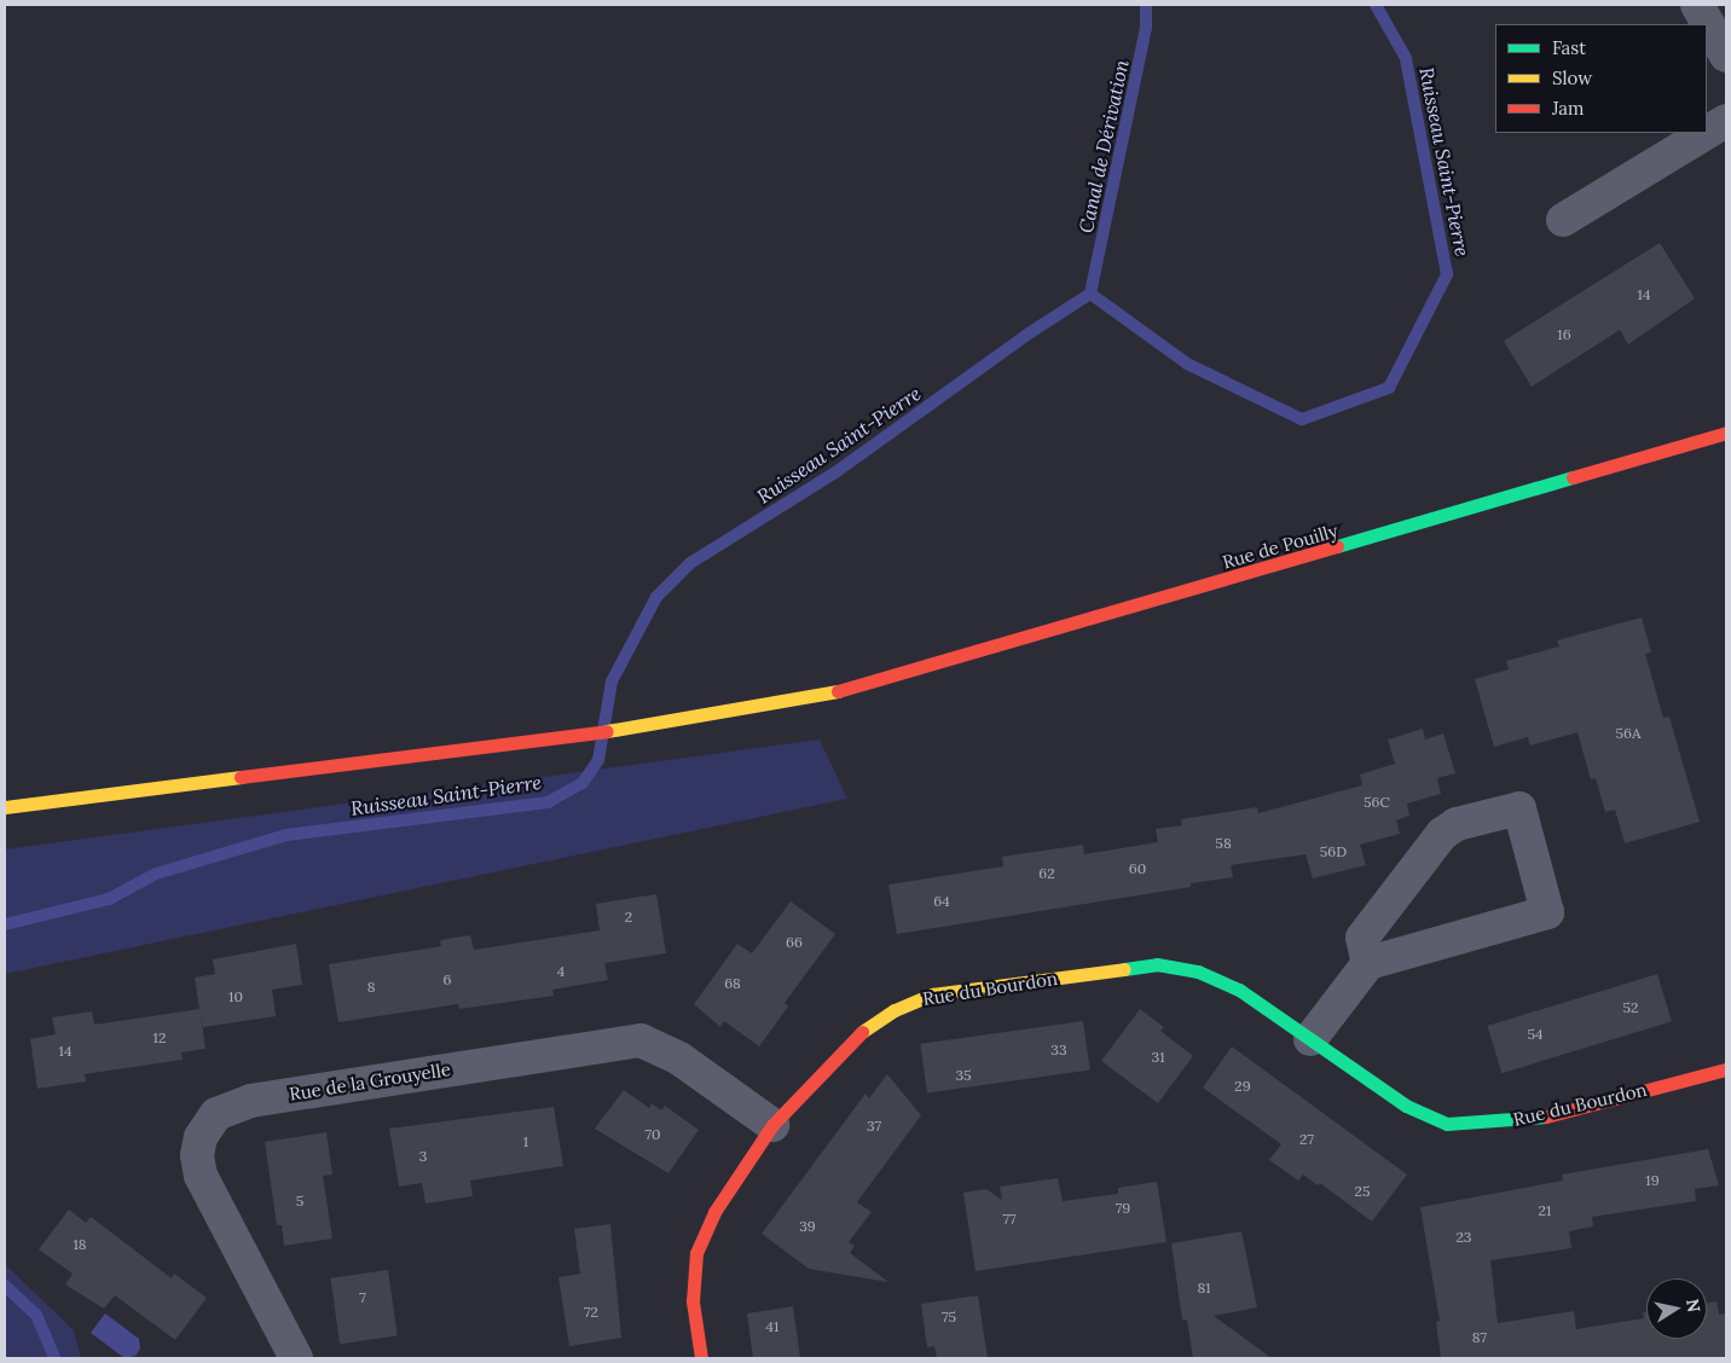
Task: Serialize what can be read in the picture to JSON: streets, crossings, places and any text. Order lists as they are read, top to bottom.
{
  "streets": {
    "main road": ["Rue de Pouilly", "Rue du Bourdon"],
    "street": ["Rue de la Grouyelle"]
  },
  "crossings": [
    ["Rue du Bourdon", "Rue de la Grouyelle"]
  ],
  "water": ["Canal de Dérivation", "Ruisseau Saint-Pierre"],
  "house_numbers": [
    "14",
    "16",
    "56A",
    "56C",
    "58",
    "56D",
    "60",
    "62",
    "64",
    "2",
    "66",
    "4",
    "6",
    "68",
    "8",
    "10",
    "52",
    "54",
    "12",
    "33",
    "14",
    "31",
    "35",
    "29",
    "37",
    "70",
    "27",
    "1",
    "3",
    "19",
    "25",
    "5",
    "79",
    "21",
    "77",
    "39",
    "23",
    "18",
    "81",
    "7",
    "72",
    "75",
    "41",
    "87"
  ],
  "legend": ["Fast", "Slow", "Jam"],
  "north": "right"
}
